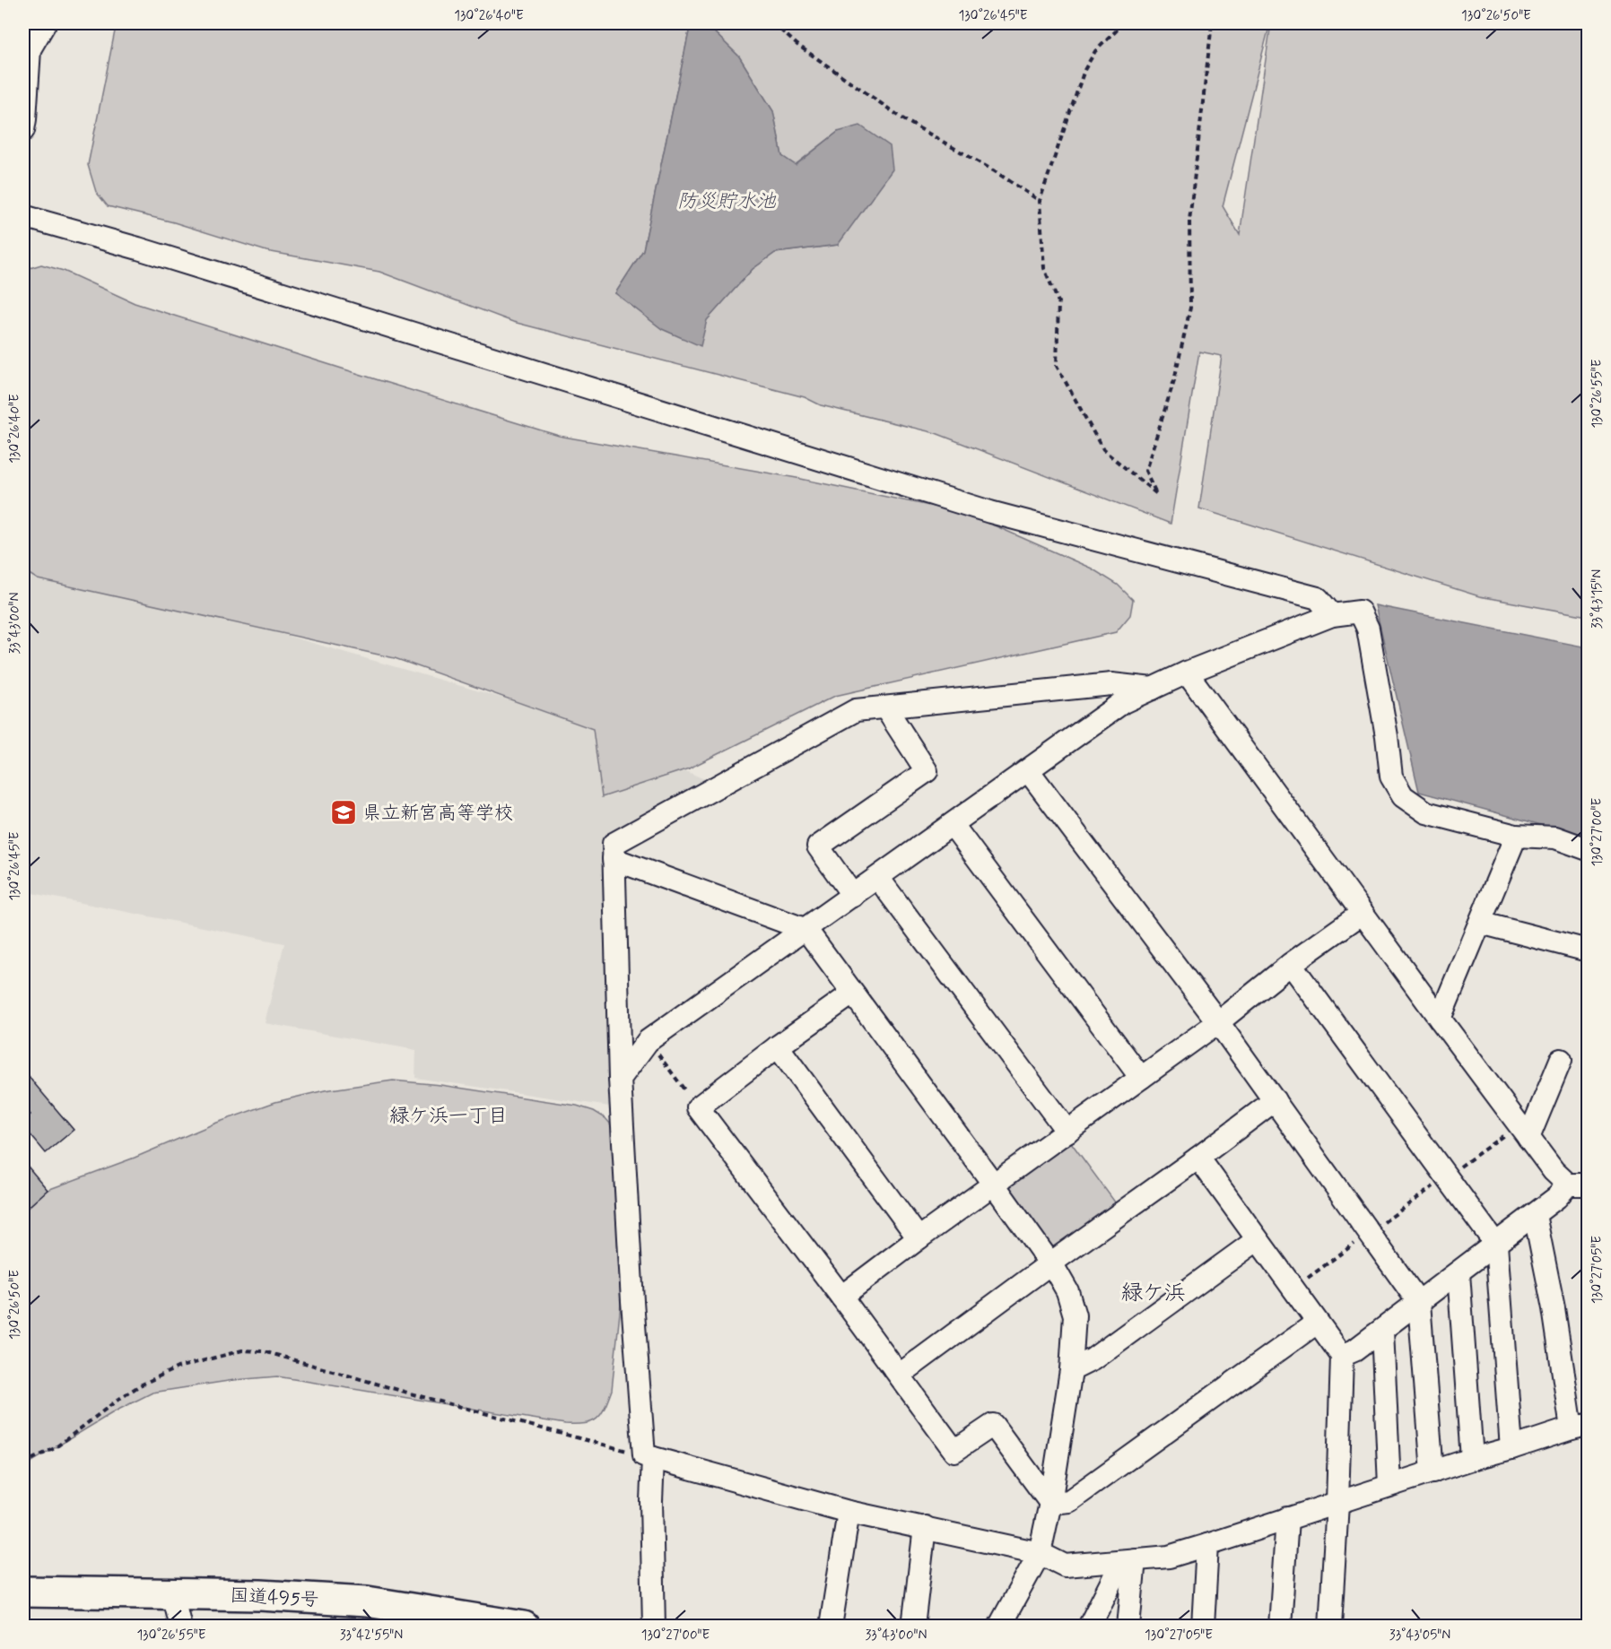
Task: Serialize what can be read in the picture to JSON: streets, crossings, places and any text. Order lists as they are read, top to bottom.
{
  "streets": {
    "highway": ["国道495号"]
  },
  "districts": ["緑ケ浜一丁目", "緑ケ浜"],
  "water": ["防災貯水池"],
  "places": {
    "school or university": ["県立新宮高等学校"]
  },
  "coordinates": [
    "130°26'40\"E",
    "130°26'45\"E",
    "130°26'50\"E",
    "130°26'55\"E",
    "33°43'15\"N",
    "33°43'00\"N",
    "130°27'00\"E",
    "130°27'05\"E",
    "33°42'55\"N",
    "33°43'05\"N"
  ]
}
